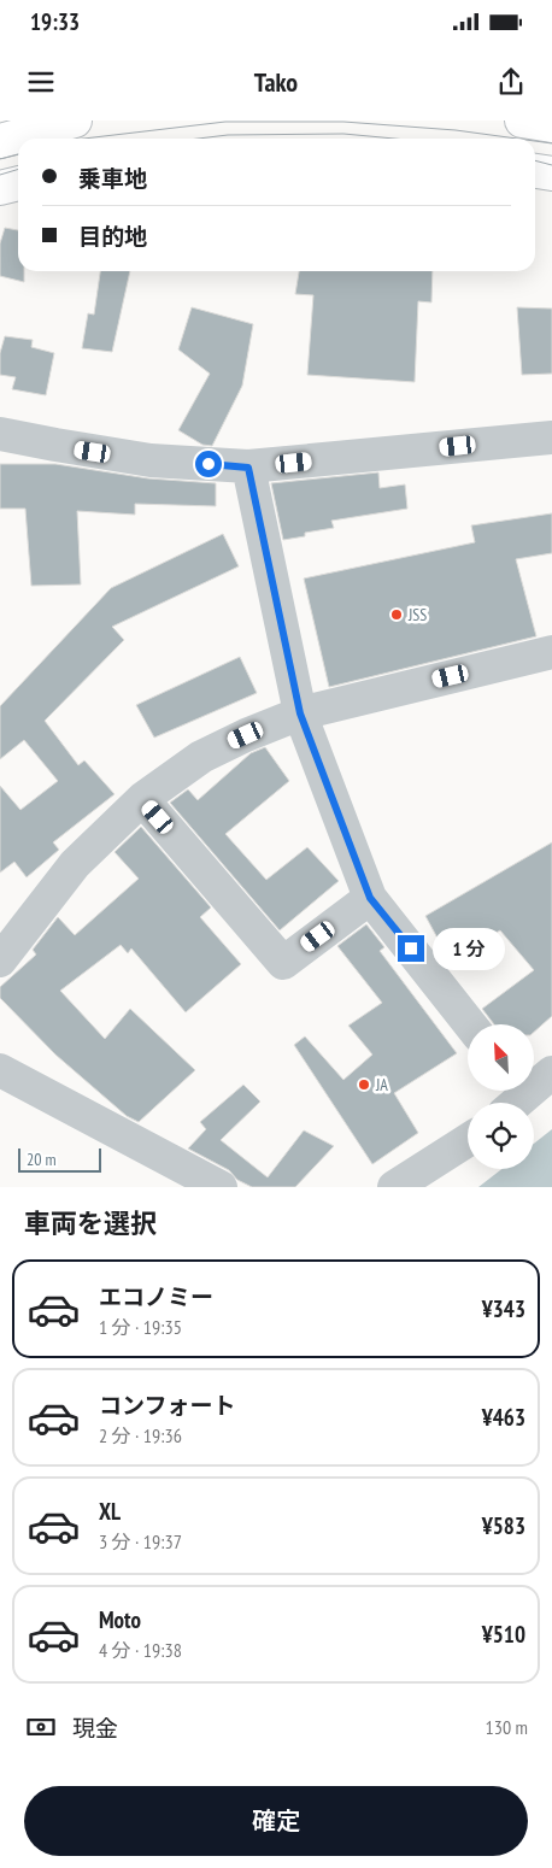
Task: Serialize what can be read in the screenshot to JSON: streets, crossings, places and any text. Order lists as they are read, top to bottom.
{
  "places": ["JSS", "JA"],
  "scale_bar": "20 m",
  "north": "top left",
  "page": {
    "status": "19:33",
    "header": "Tako",
    "banner": ["乗車地", "目的地"],
    "bubble": "1 分",
    "scale": "20 m",
    "heading": "車両を選択",
    "list": [
      {
        "name": "エコノミー",
        "note": "1 分 · 19:35",
        "value": "¥343"
      },
      {
        "name": "コンフォート",
        "note": "2 分 · 19:36",
        "value": "¥463"
      },
      {
        "name": "XL",
        "note": "3 分 · 19:37",
        "value": "¥583"
      },
      {
        "name": "Moto",
        "note": "4 分 · 19:38",
        "value": "¥510"
      }
    ],
    "pay": ["現金", "130 m"],
    "buttons": "確定"
  }
}
